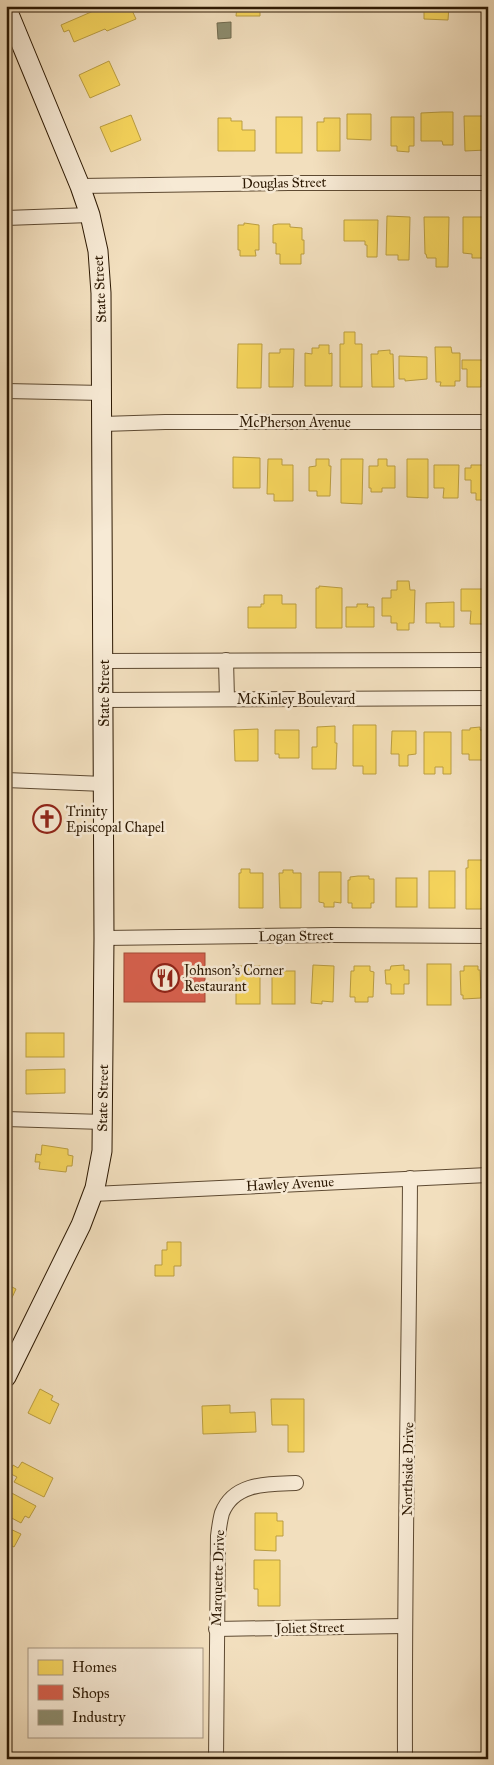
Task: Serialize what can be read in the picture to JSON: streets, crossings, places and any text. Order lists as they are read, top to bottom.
{
  "streets": {
    "street": [
      "Douglas Street",
      "State Street",
      "McPherson Avenue",
      "McKinley Boulevard",
      "Logan Street",
      "Hawley Avenue",
      "Northside Drive",
      "Marquette Drive",
      "Joliet Street"
    ]
  },
  "crossings": [
    ["Douglas Street", "State Street"],
    ["State Street", "McPherson Avenue"],
    ["State Street", "McKinley Boulevard"],
    ["State Street", "Logan Street"],
    ["State Street", "Hawley Avenue"],
    ["Hawley Avenue", "Northside Drive"],
    ["Northside Drive", "Joliet Street"],
    ["Marquette Drive", "Joliet Street"]
  ],
  "places": {
    "church": ["Trinity Episcopal Chapel"],
    "restaurant": ["Johnson's Corner Restaurant"]
  },
  "legend": ["Homes", "Shops", "Industry"]
}
